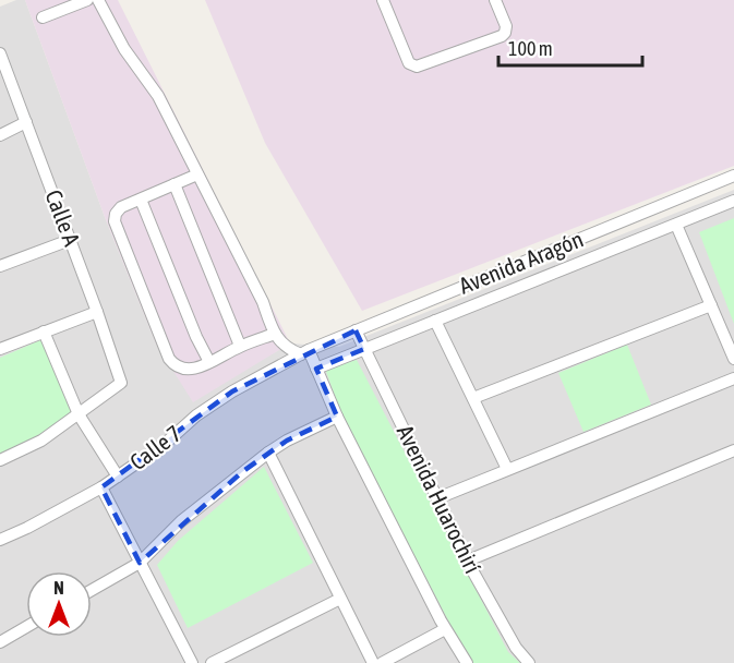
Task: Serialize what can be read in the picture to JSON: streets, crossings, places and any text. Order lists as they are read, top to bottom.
{
  "streets": {
    "street": [
      "Calle A",
      "Avenida Aragón",
      "Calle 7",
      "Avenida Huarochirí"
    ]
  },
  "crossings": [
    ["Avenida Aragón", "Calle 7"],
    ["Avenida Aragón", "Avenida Huarochirí"]
  ],
  "scale_bar": "100 m",
  "north": "top"
}
